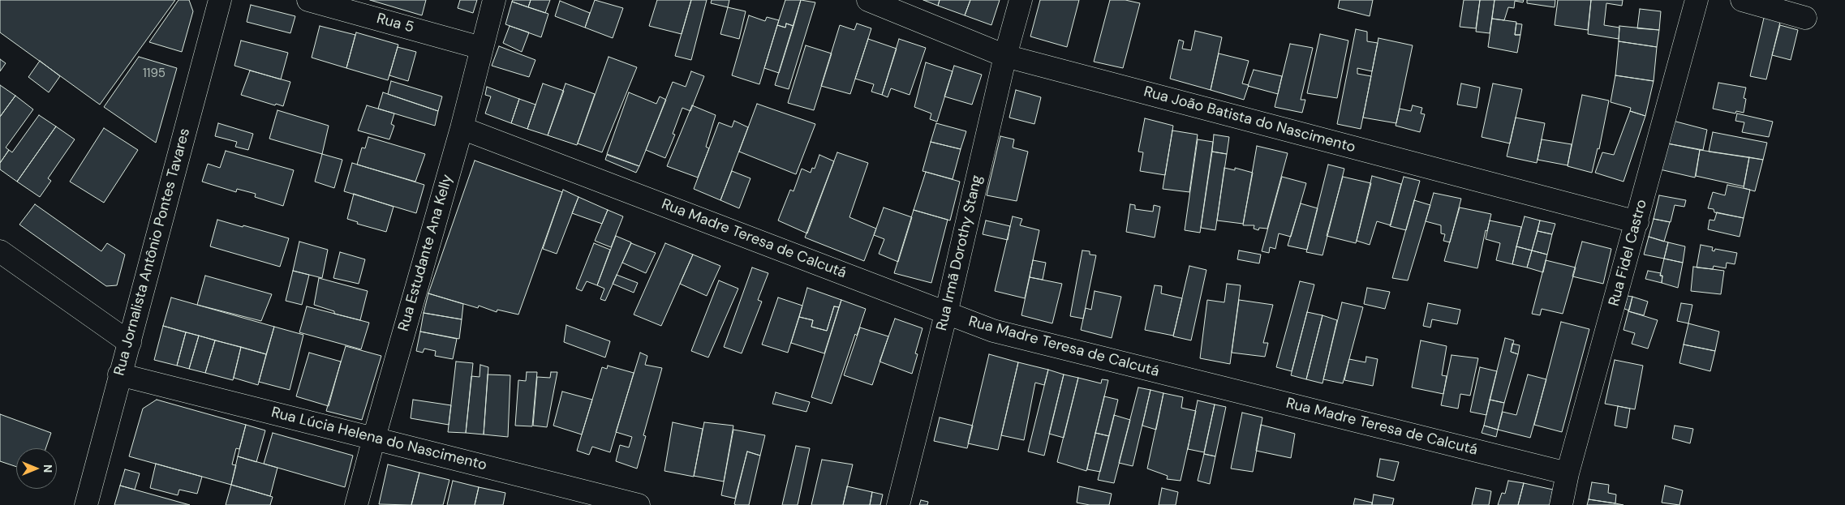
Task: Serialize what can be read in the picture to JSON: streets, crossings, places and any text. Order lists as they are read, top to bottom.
{
  "streets": {
    "street": [
      "Rua 5",
      "Rua João Batista do Nascimento",
      "Rua Madre Teresa de Calcutá",
      "Rua Jornalista Antônio Pontes Tavares",
      "Rua Estudante Ana Kelly",
      "Rua Irmã Dorothy Stang",
      "Rua Fidel Castro",
      "Rua Lúcia Helena do Nascimento"
    ]
  },
  "crossings": [
    ["Rua 5", "Rua Estudante Ana Kelly"],
    ["Rua João Batista do Nascimento", "Rua Irmã Dorothy Stang"],
    ["Rua João Batista do Nascimento", "Rua Fidel Castro"],
    ["Rua Madre Teresa de Calcutá", "Rua Estudante Ana Kelly"],
    ["Rua Madre Teresa de Calcutá", "Rua Irmã Dorothy Stang"],
    ["Rua Madre Teresa de Calcutá", "Rua Fidel Castro"],
    ["Rua Jornalista Antônio Pontes Tavares", "Rua Lúcia Helena do Nascimento"],
    ["Rua Estudante Ana Kelly", "Rua Lúcia Helena do Nascimento"]
  ],
  "house_numbers": ["1195"],
  "north": "right"
}
